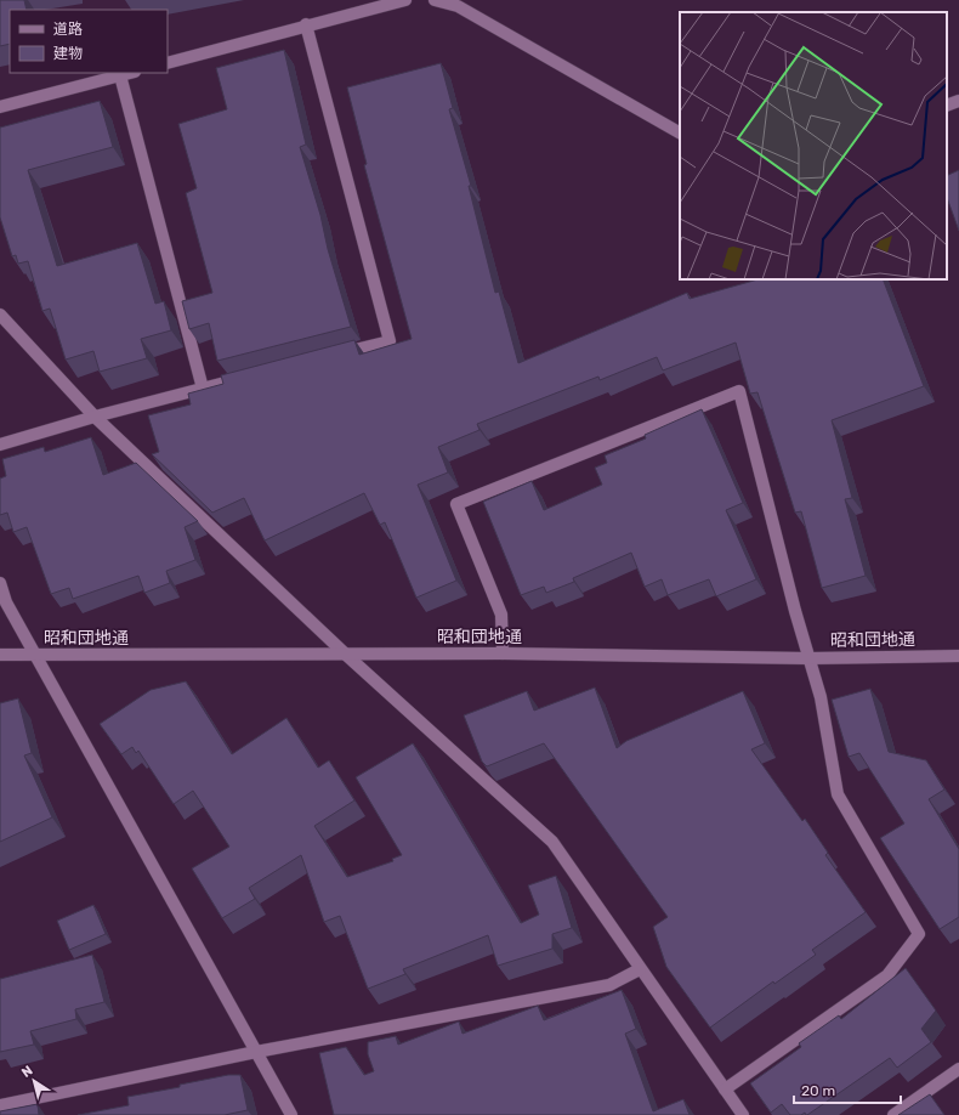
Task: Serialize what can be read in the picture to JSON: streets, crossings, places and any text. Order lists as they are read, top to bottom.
{
  "streets": {
    "street": ["昭和団地通"]
  },
  "legend": ["道路", "建物"],
  "scale_bar": "20 m",
  "north": "top left"
}
